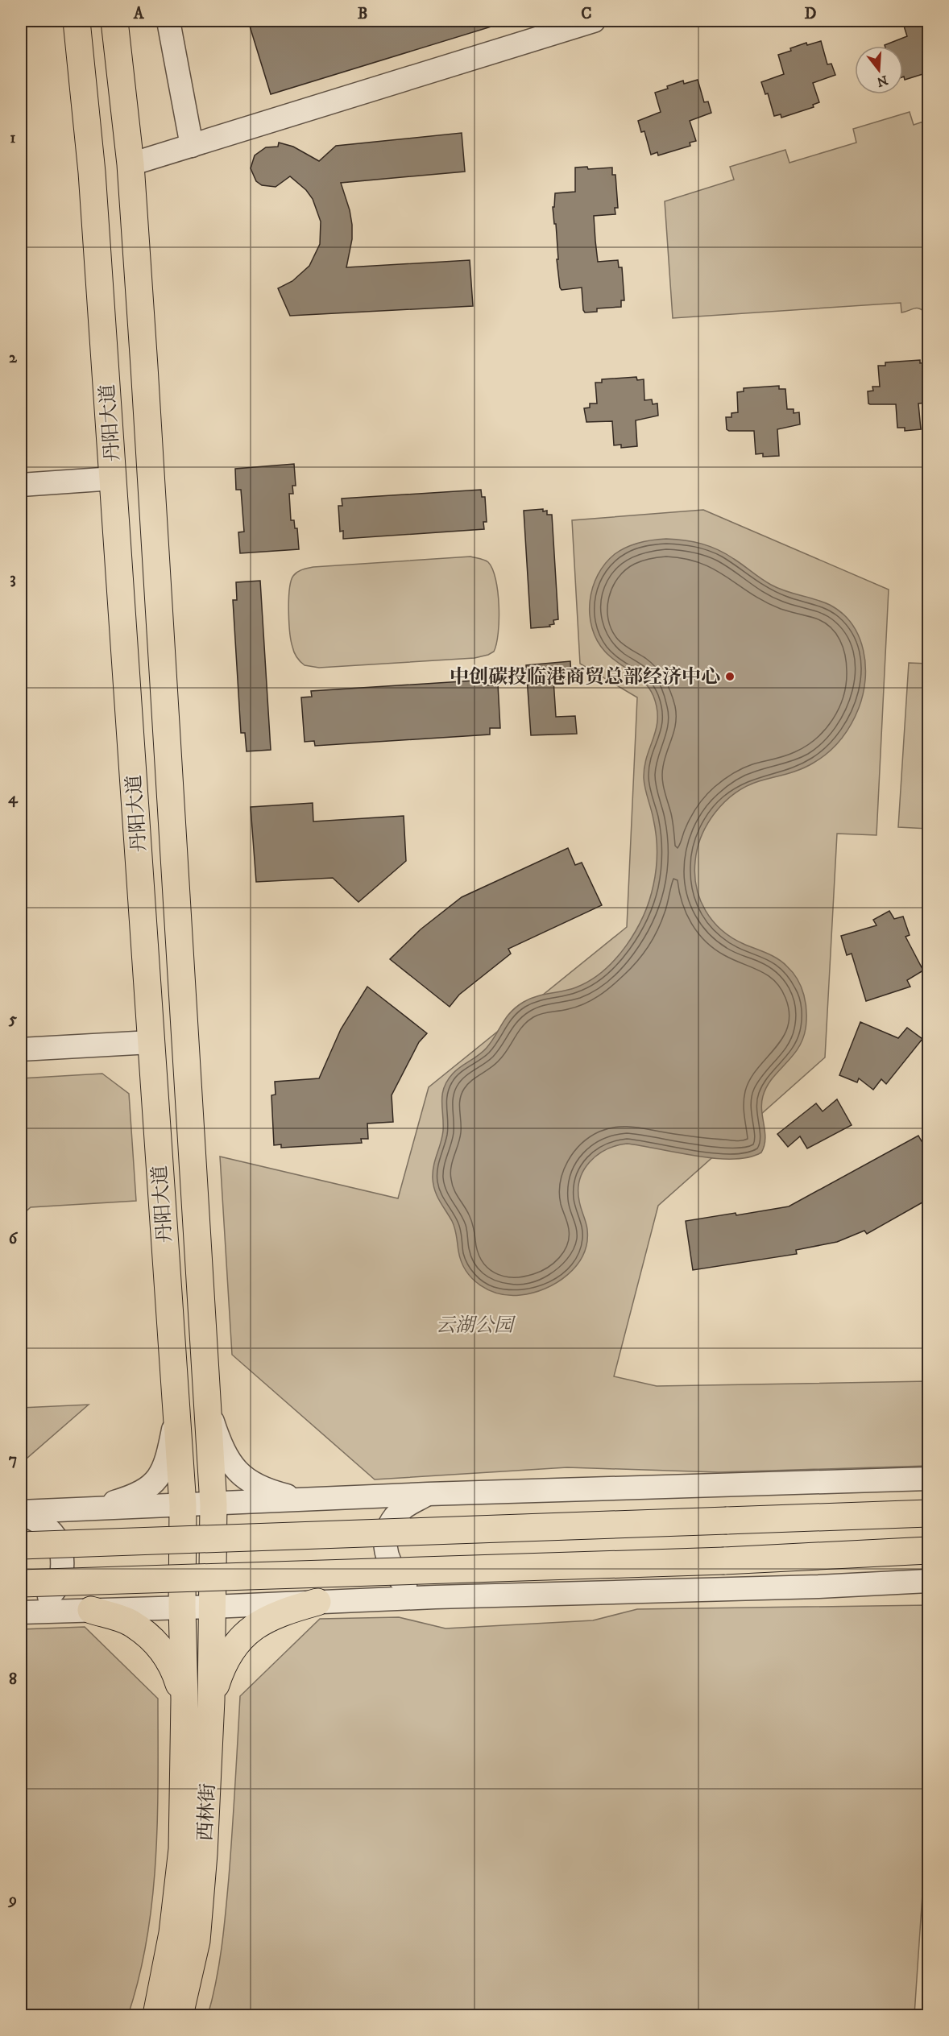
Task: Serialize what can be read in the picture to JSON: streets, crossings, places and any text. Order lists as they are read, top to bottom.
{
  "streets": {
    "main road": ["丹阳大道", "西林街"]
  },
  "crossings": [
    ["丹阳大道", "西林街"]
  ],
  "parks": ["云湖公园"],
  "places": ["中创碳投临港商贸总部经济中心"],
  "north": "bottom",
  "grid": {
    "columns": [
      "A",
      "B",
      "C",
      "D"
    ],
    "rows": [
      "1",
      "2",
      "3",
      "4",
      "5",
      "6",
      "7",
      "8",
      "9"
    ]
  }
}
